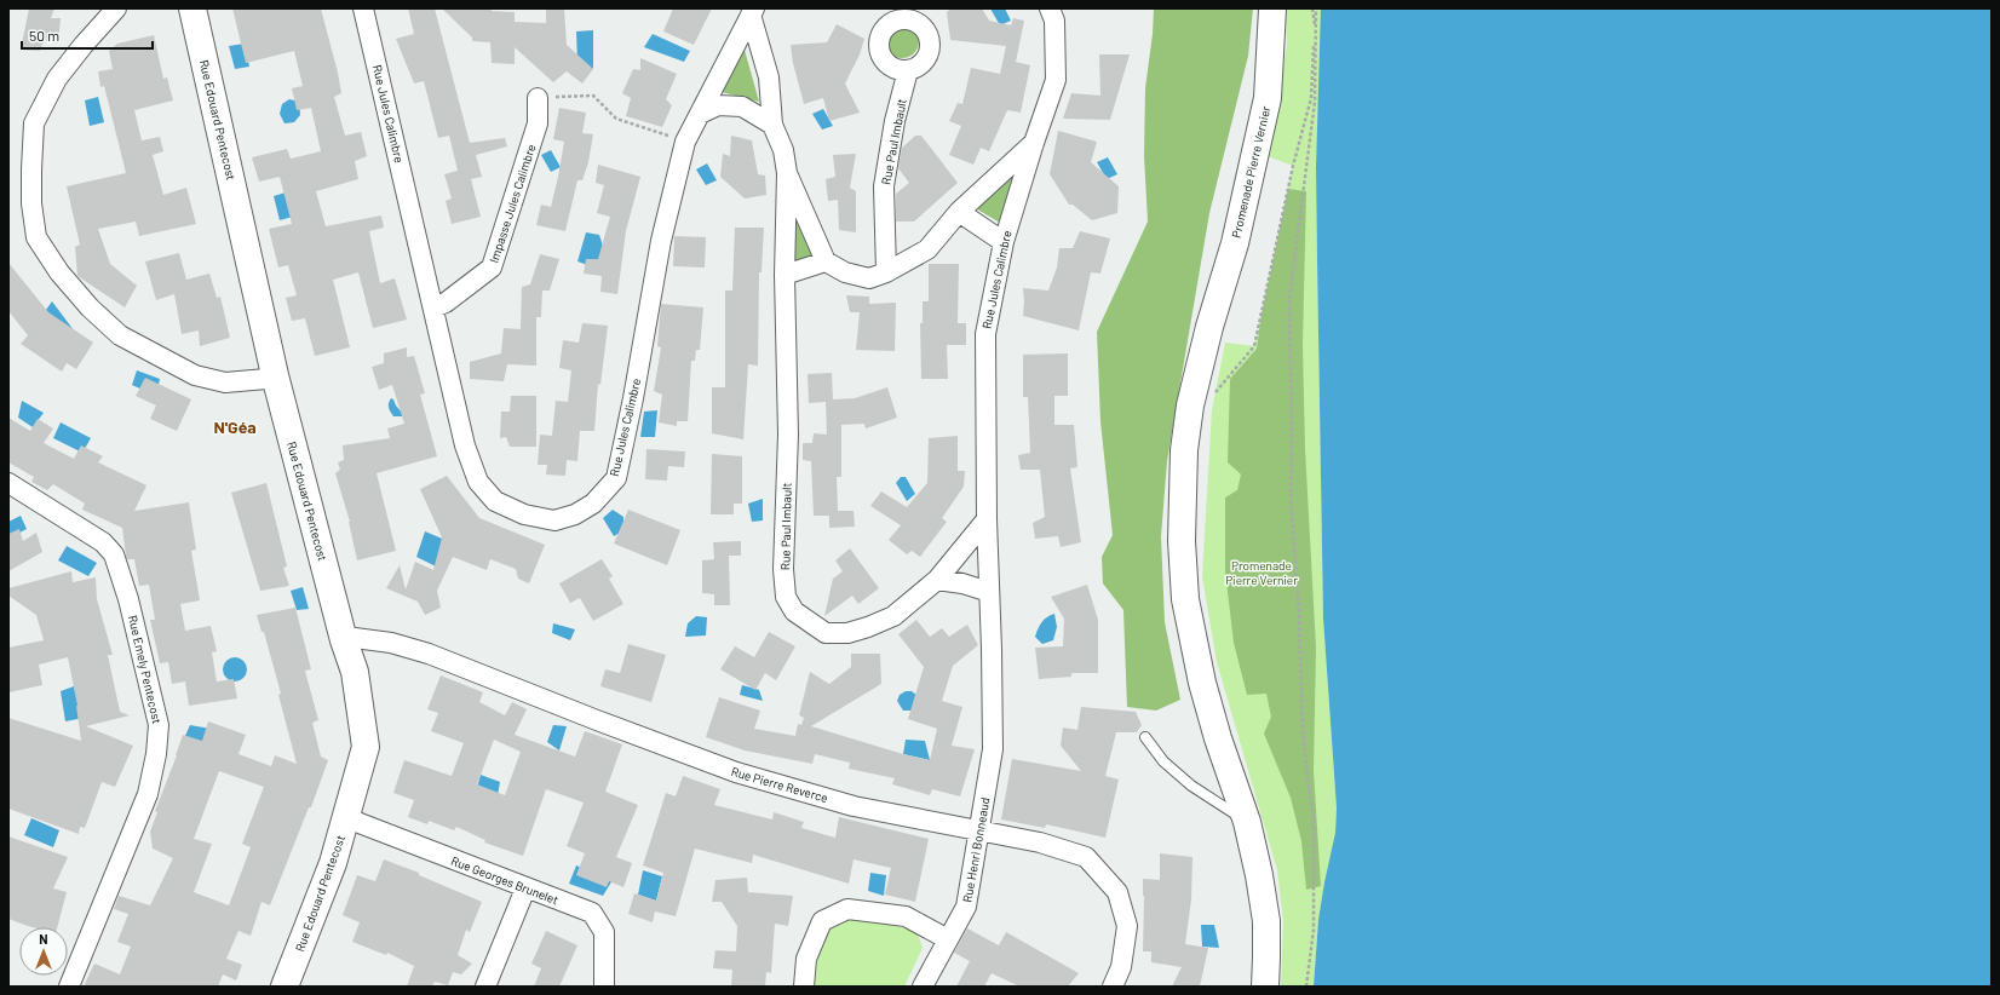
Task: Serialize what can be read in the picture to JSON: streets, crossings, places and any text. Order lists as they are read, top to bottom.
{
  "streets": {
    "street": [
      "Rue Jules Calimbre",
      "Rue Edouard Pentecost",
      "Rue Paul Imbault",
      "Promenade Pierre Vernier",
      "Impasse Jules Calimbre",
      "Rue Emely Pentecost",
      "Rue Pierre Reverce",
      "Rue Henri Bonneaud",
      "Rue Georges Brunelet"
    ]
  },
  "crossings": [
    ["Rue Jules Calimbre", "Rue Paul Imbault"],
    ["Rue Jules Calimbre", "Impasse Jules Calimbre"],
    ["Rue Jules Calimbre", "Rue Henri Bonneaud"],
    ["Rue Edouard Pentecost", "Rue Pierre Reverce"],
    ["Rue Edouard Pentecost", "Rue Georges Brunelet"],
    ["Rue Pierre Reverce", "Rue Henri Bonneaud"]
  ],
  "districts": ["N'Géa"],
  "parks": ["Promenade Pierre Vernier"],
  "scale_bar": "50 m",
  "north": "top"
}
